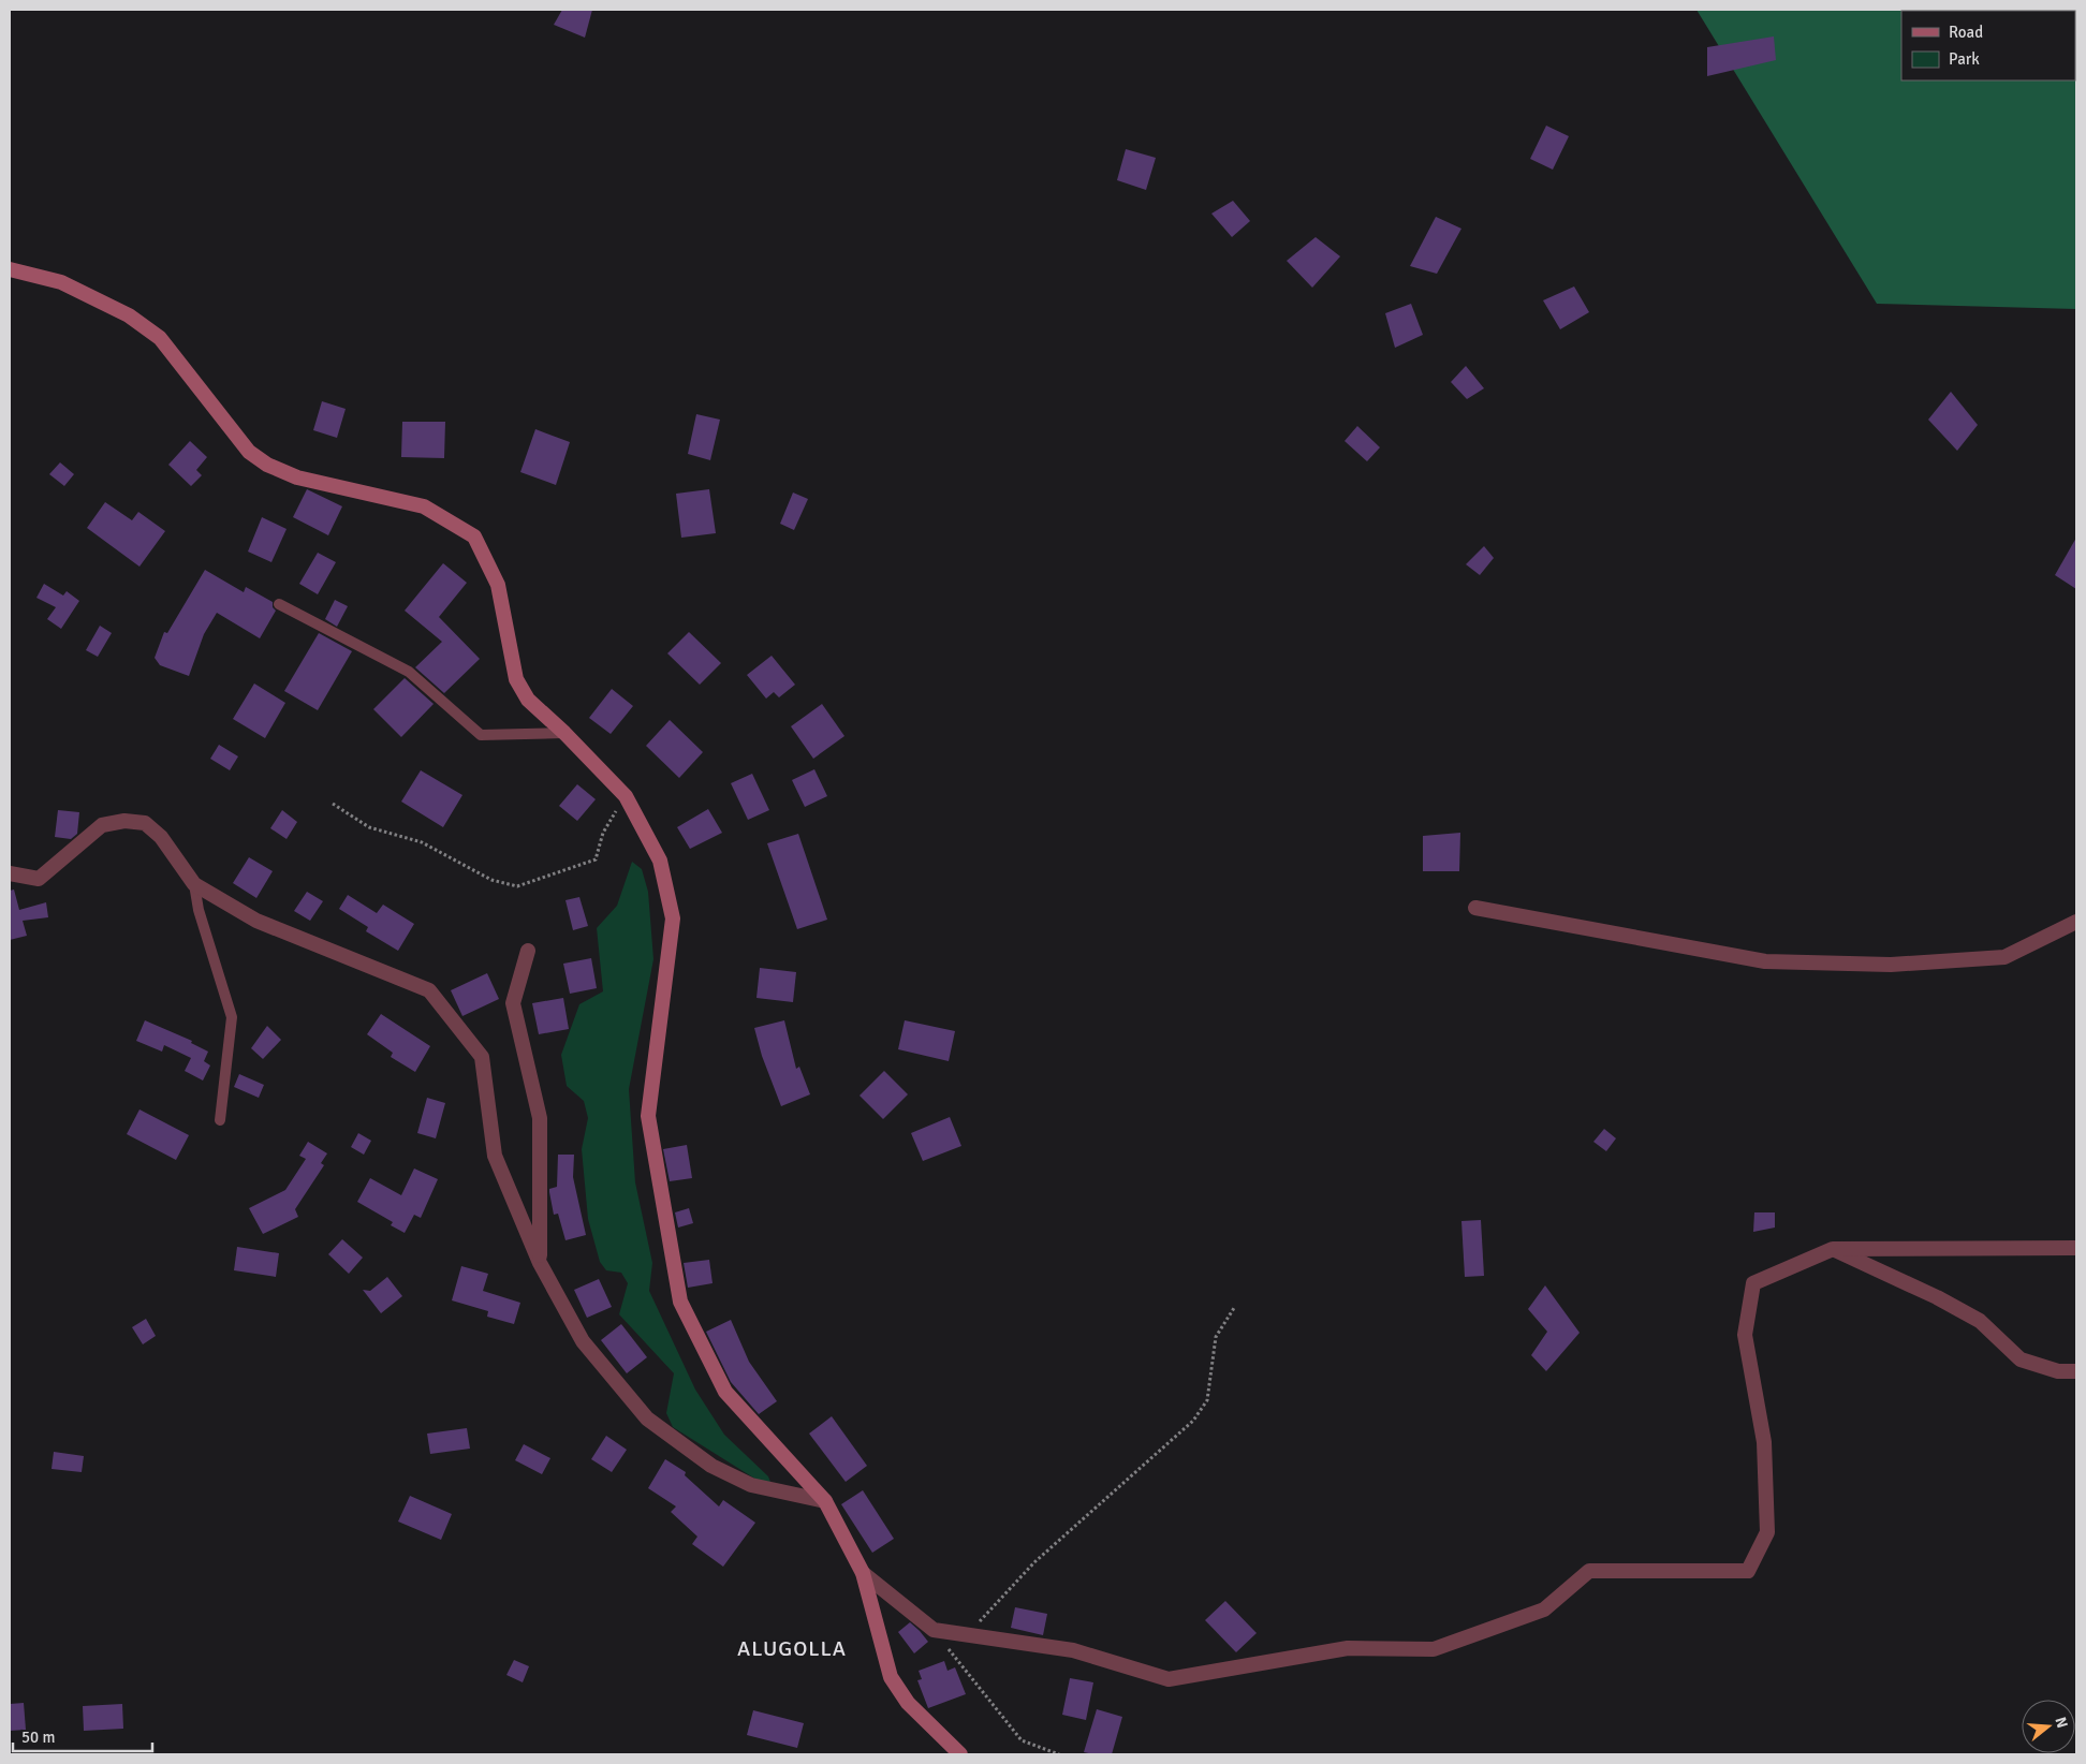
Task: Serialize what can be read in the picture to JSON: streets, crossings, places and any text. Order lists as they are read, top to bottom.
{
  "districts": ["ALUGOLLA"],
  "legend": ["Road", "Park"],
  "scale_bar": "50 m",
  "north": "right"
}
